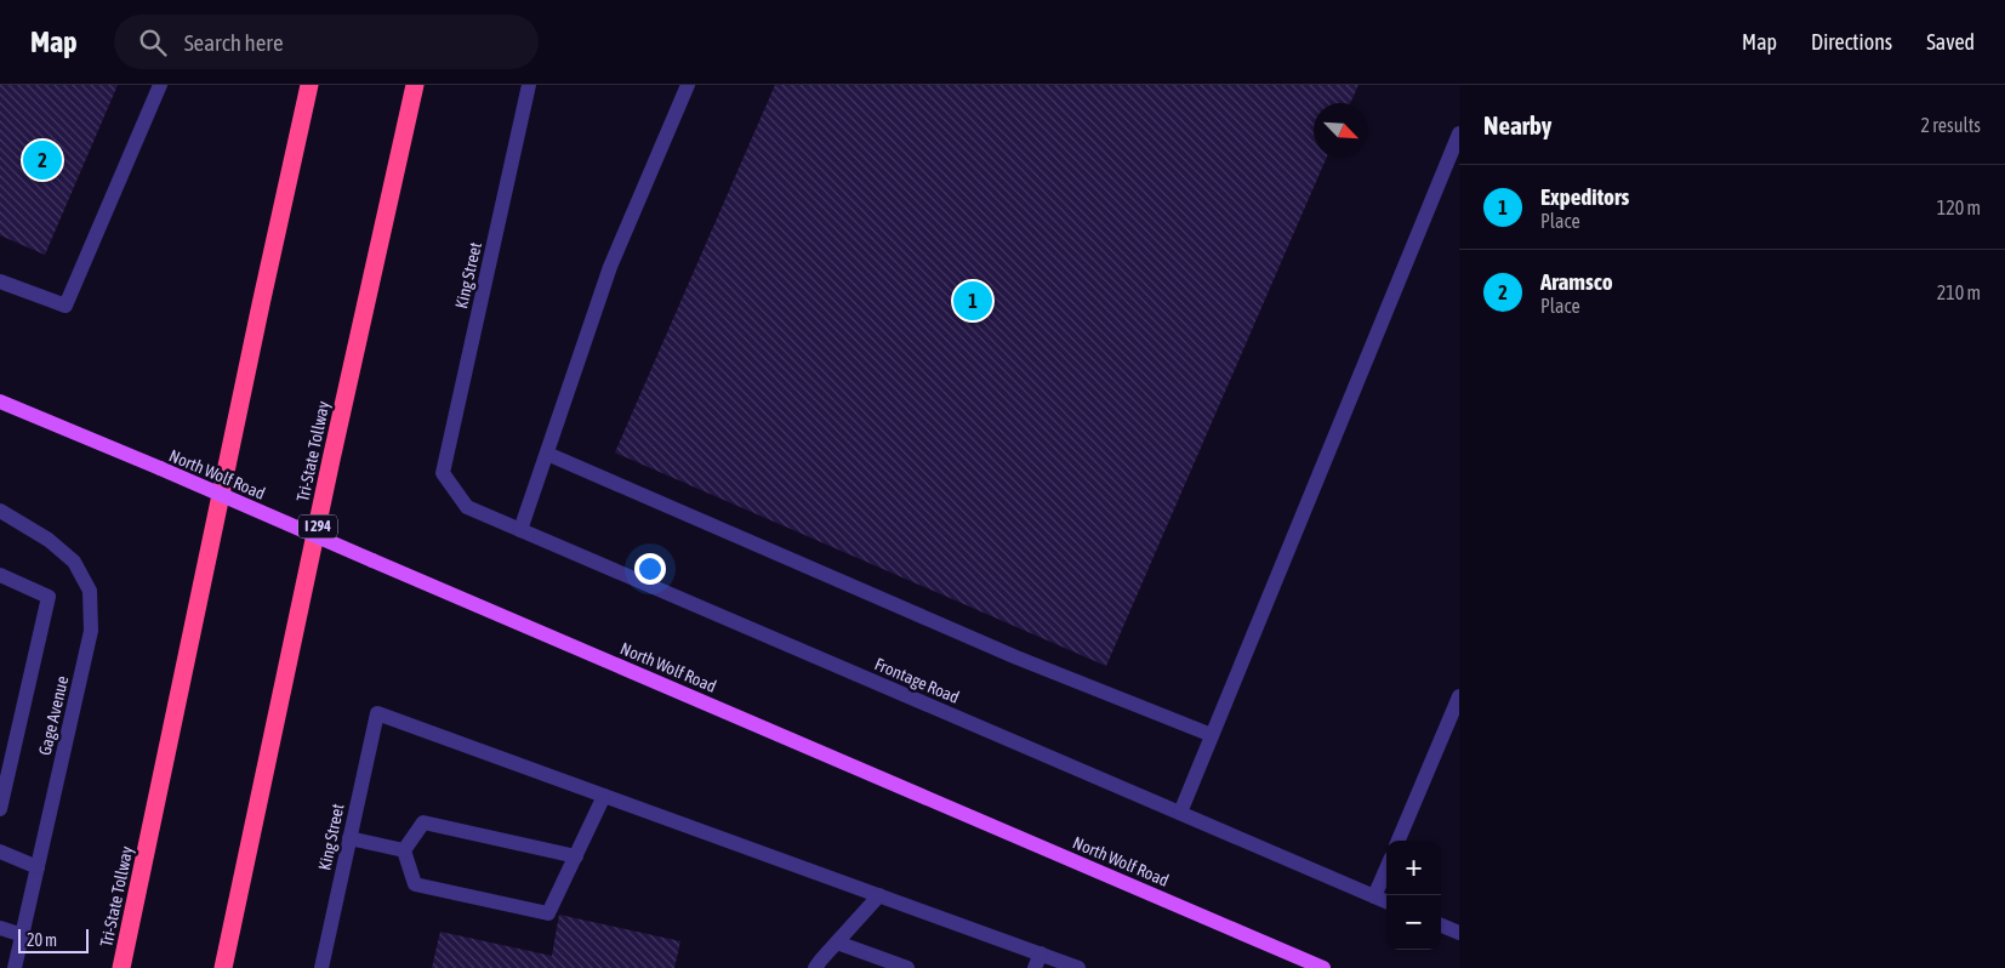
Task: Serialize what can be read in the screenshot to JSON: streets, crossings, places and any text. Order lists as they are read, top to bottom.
{
  "streets": {
    "highway": ["Tri-State Tollway", "I 294"],
    "main road": ["North Wolf Road"],
    "street": ["King Street", "Frontage Road", "Gage Avenue"]
  },
  "crossings": [
    ["King Street", "Frontage Road"]
  ],
  "scale_bar": "20 m",
  "north": "bottom right",
  "page": {
    "header": "Map",
    "search": "Search here",
    "nav": ["Map", "Directions", "Saved"],
    "heading": ["Nearby", "2 results"],
    "pins": ["2", "1"],
    "list": [
      {
        "mark": "1",
        "name": "Expeditors",
        "note": "Place",
        "value": "120 m"
      },
      {
        "mark": "2",
        "name": "Aramsco",
        "note": "Place",
        "value": "210 m"
      }
    ],
    "map_buttons": ["+", "−"],
    "scale": "20 m"
  }
}
